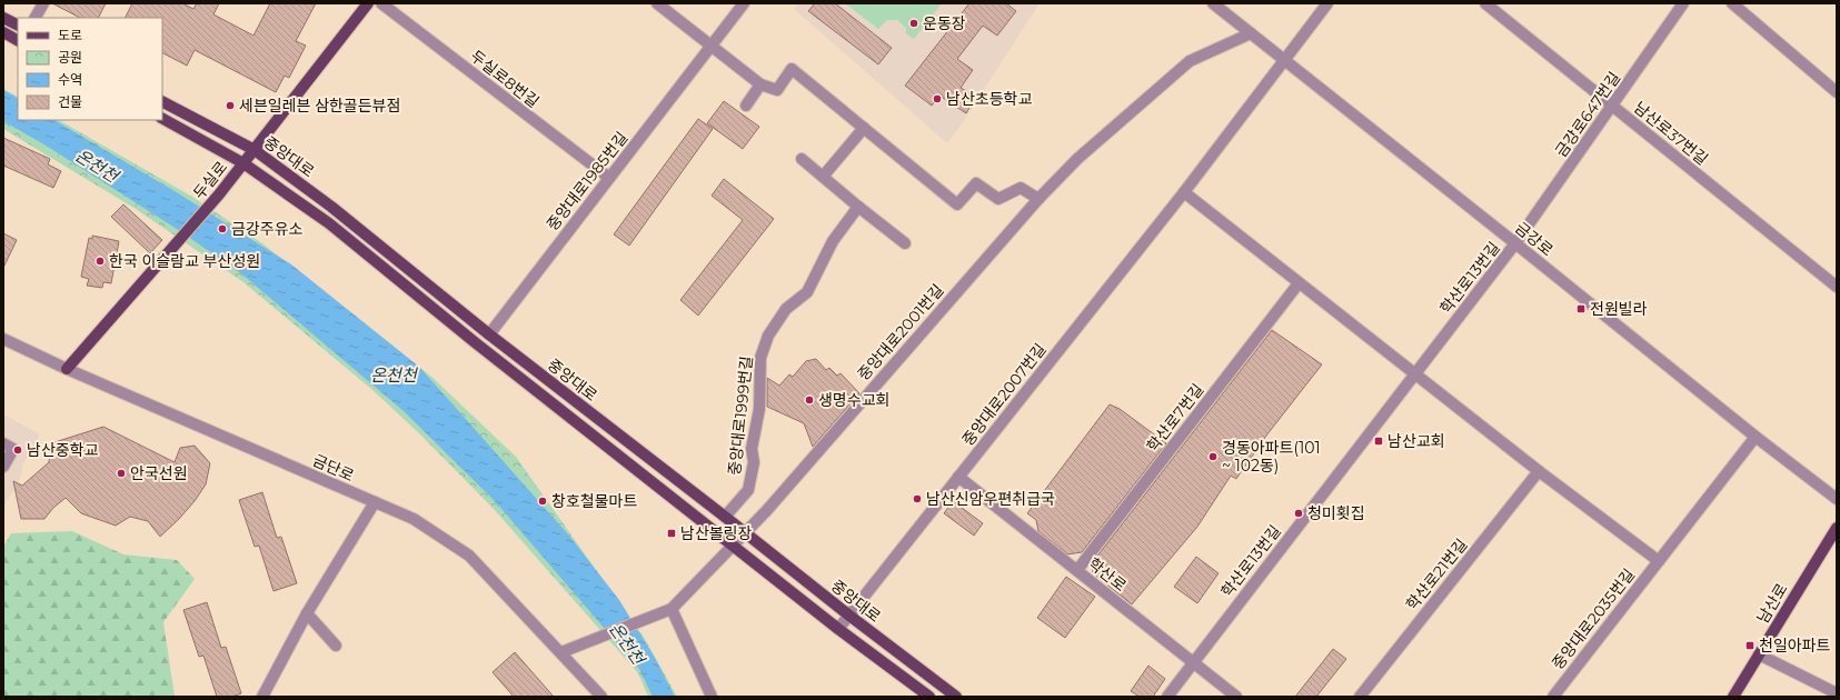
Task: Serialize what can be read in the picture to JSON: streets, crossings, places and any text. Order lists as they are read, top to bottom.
{
  "streets": {
    "main road": ["중앙대로", "두실로", "남산로"],
    "street": [
      "두실로8번길",
      "금강로647번길",
      "남산로37번길",
      "중앙대로1985번길",
      "금강로",
      "학산로13번길",
      "중앙대로2001번길",
      "중앙대로2007번길",
      "중앙대로1999번길",
      "학산로7번길",
      "금단로",
      "학산로",
      "학산로21번길",
      "중앙대로2035번길"
    ]
  },
  "crossings": [
    ["두실로8번길", "중앙대로1985번길"],
    ["금강로647번길", "남산로37번길"],
    ["금강로647번길", "금강로"],
    ["금강로647번길", "학산로13번길"],
    ["중앙대로", "두실로"],
    ["중앙대로", "중앙대로1985번길"],
    ["중앙대로", "중앙대로2001번길"],
    ["중앙대로", "중앙대로2007번길"],
    ["중앙대로", "중앙대로1999번길"],
    ["두실로", "금단로"],
    ["금강로", "학산로13번길"],
    ["금강로", "중앙대로2001번길"],
    ["금강로", "중앙대로2007번길"],
    ["금강로", "중앙대로2035번길"],
    ["학산로13번길", "학산로"],
    ["중앙대로2007번길", "학산로"],
    ["학산로7번길", "학산로"]
  ],
  "water": ["온천천"],
  "places": {
    "other": [
      "운동장",
      "남산초등학교",
      "세븐일레븐 삼한골든뷰점",
      "금강주유소",
      "한국 이슬람교 부산성원",
      "생명수교회",
      "남산중학교",
      "경동아파트(101 ~ 102동)",
      "안국선원",
      "남산신암우편취급국",
      "창호철물마트",
      "청미횟집"
    ],
    "transit": [
      "전원빌라",
      "남산교회",
      "남산볼링장",
      "천일아파트"
    ]
  },
  "legend": [
    "도로",
    "공원",
    "수역",
    "건물"
  ]
}
